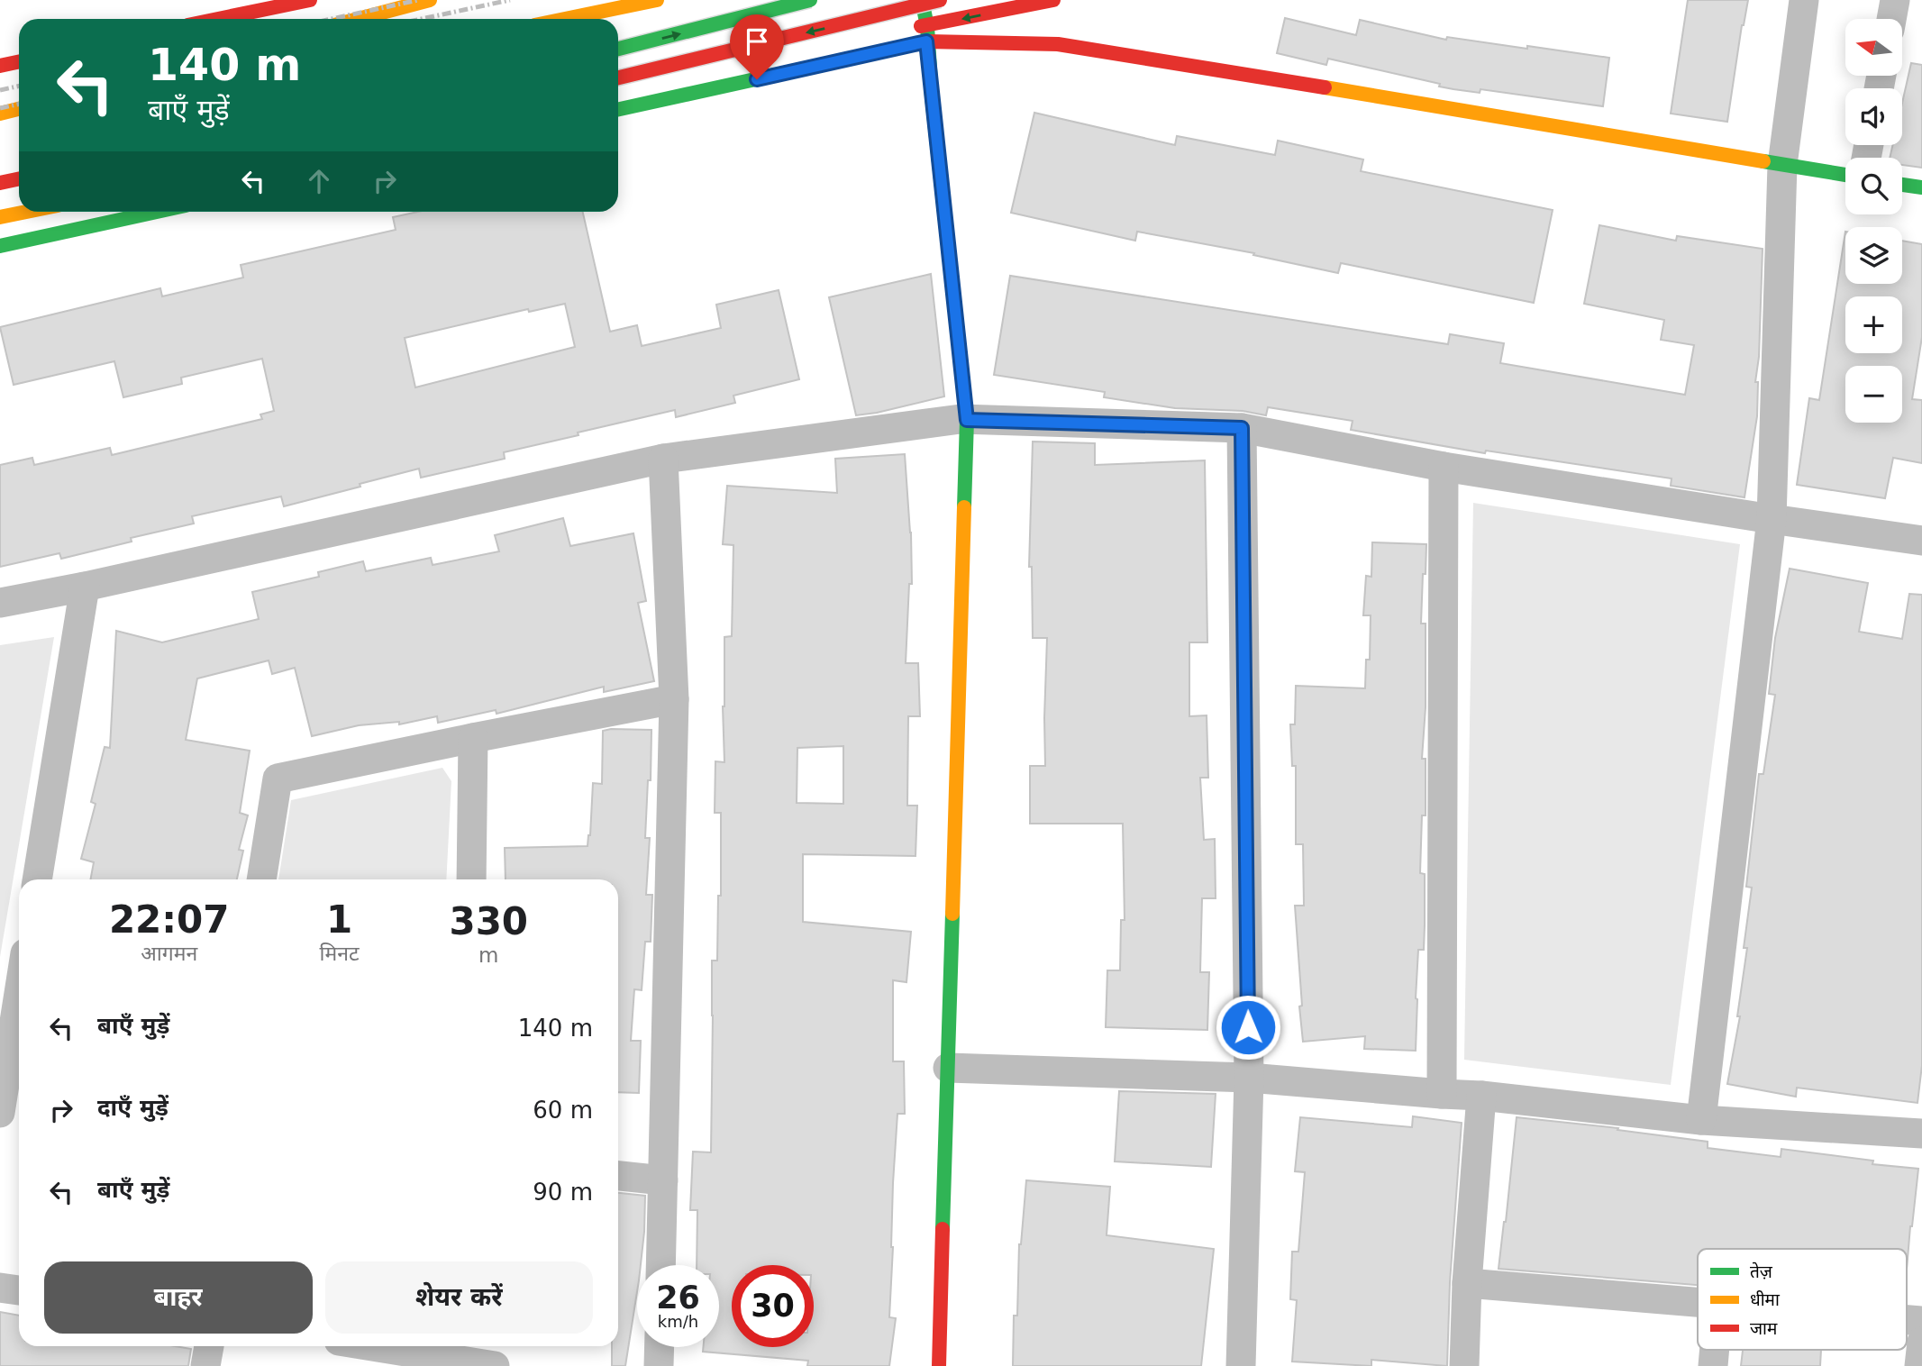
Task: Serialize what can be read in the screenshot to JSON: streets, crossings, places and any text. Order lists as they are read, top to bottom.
{
  "legend": ["तेज़", "धीमा", "जाम"],
  "north": "left",
  "page": {
    "map_buttons": ["+", "−"],
    "turn": ["140 m", "बाएँ मुड़ें"],
    "eta": [
      "22:07",
      "आगमन",
      "1",
      "मिनट",
      "330",
      "m"
    ],
    "list": [
      {
        "name": "बाएँ मुड़ें",
        "value": "140 m"
      },
      {
        "name": "दाएँ मुड़ें",
        "value": "60 m"
      },
      {
        "name": "बाएँ मुड़ें",
        "value": "90 m"
      }
    ],
    "buttons": ["बाहर", "शेयर करें"],
    "speed": "26 km/h",
    "limit": "30"
  }
}
